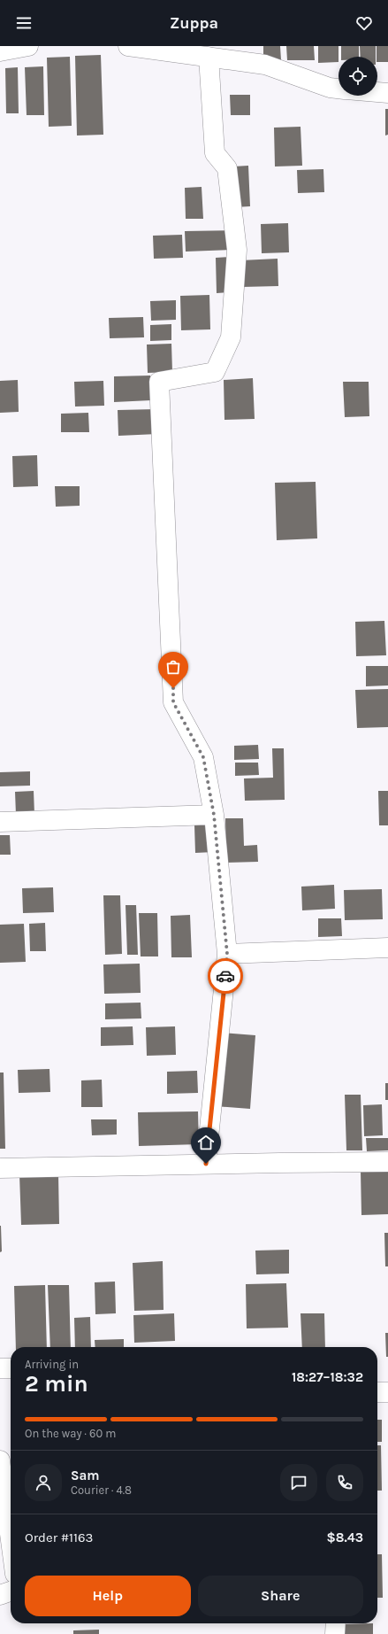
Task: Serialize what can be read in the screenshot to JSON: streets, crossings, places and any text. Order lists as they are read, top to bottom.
{
  "page": {
    "header": "Zuppa",
    "heading": ["2 min", "Arriving in", "18:27–18:32"],
    "panel": [
      "Sam",
      "Courier · 4.8",
      "Order #1163",
      "$8.43"
    ],
    "bar": "On the way · 60 m",
    "buttons": ["Help", "Share"]
  }
}
